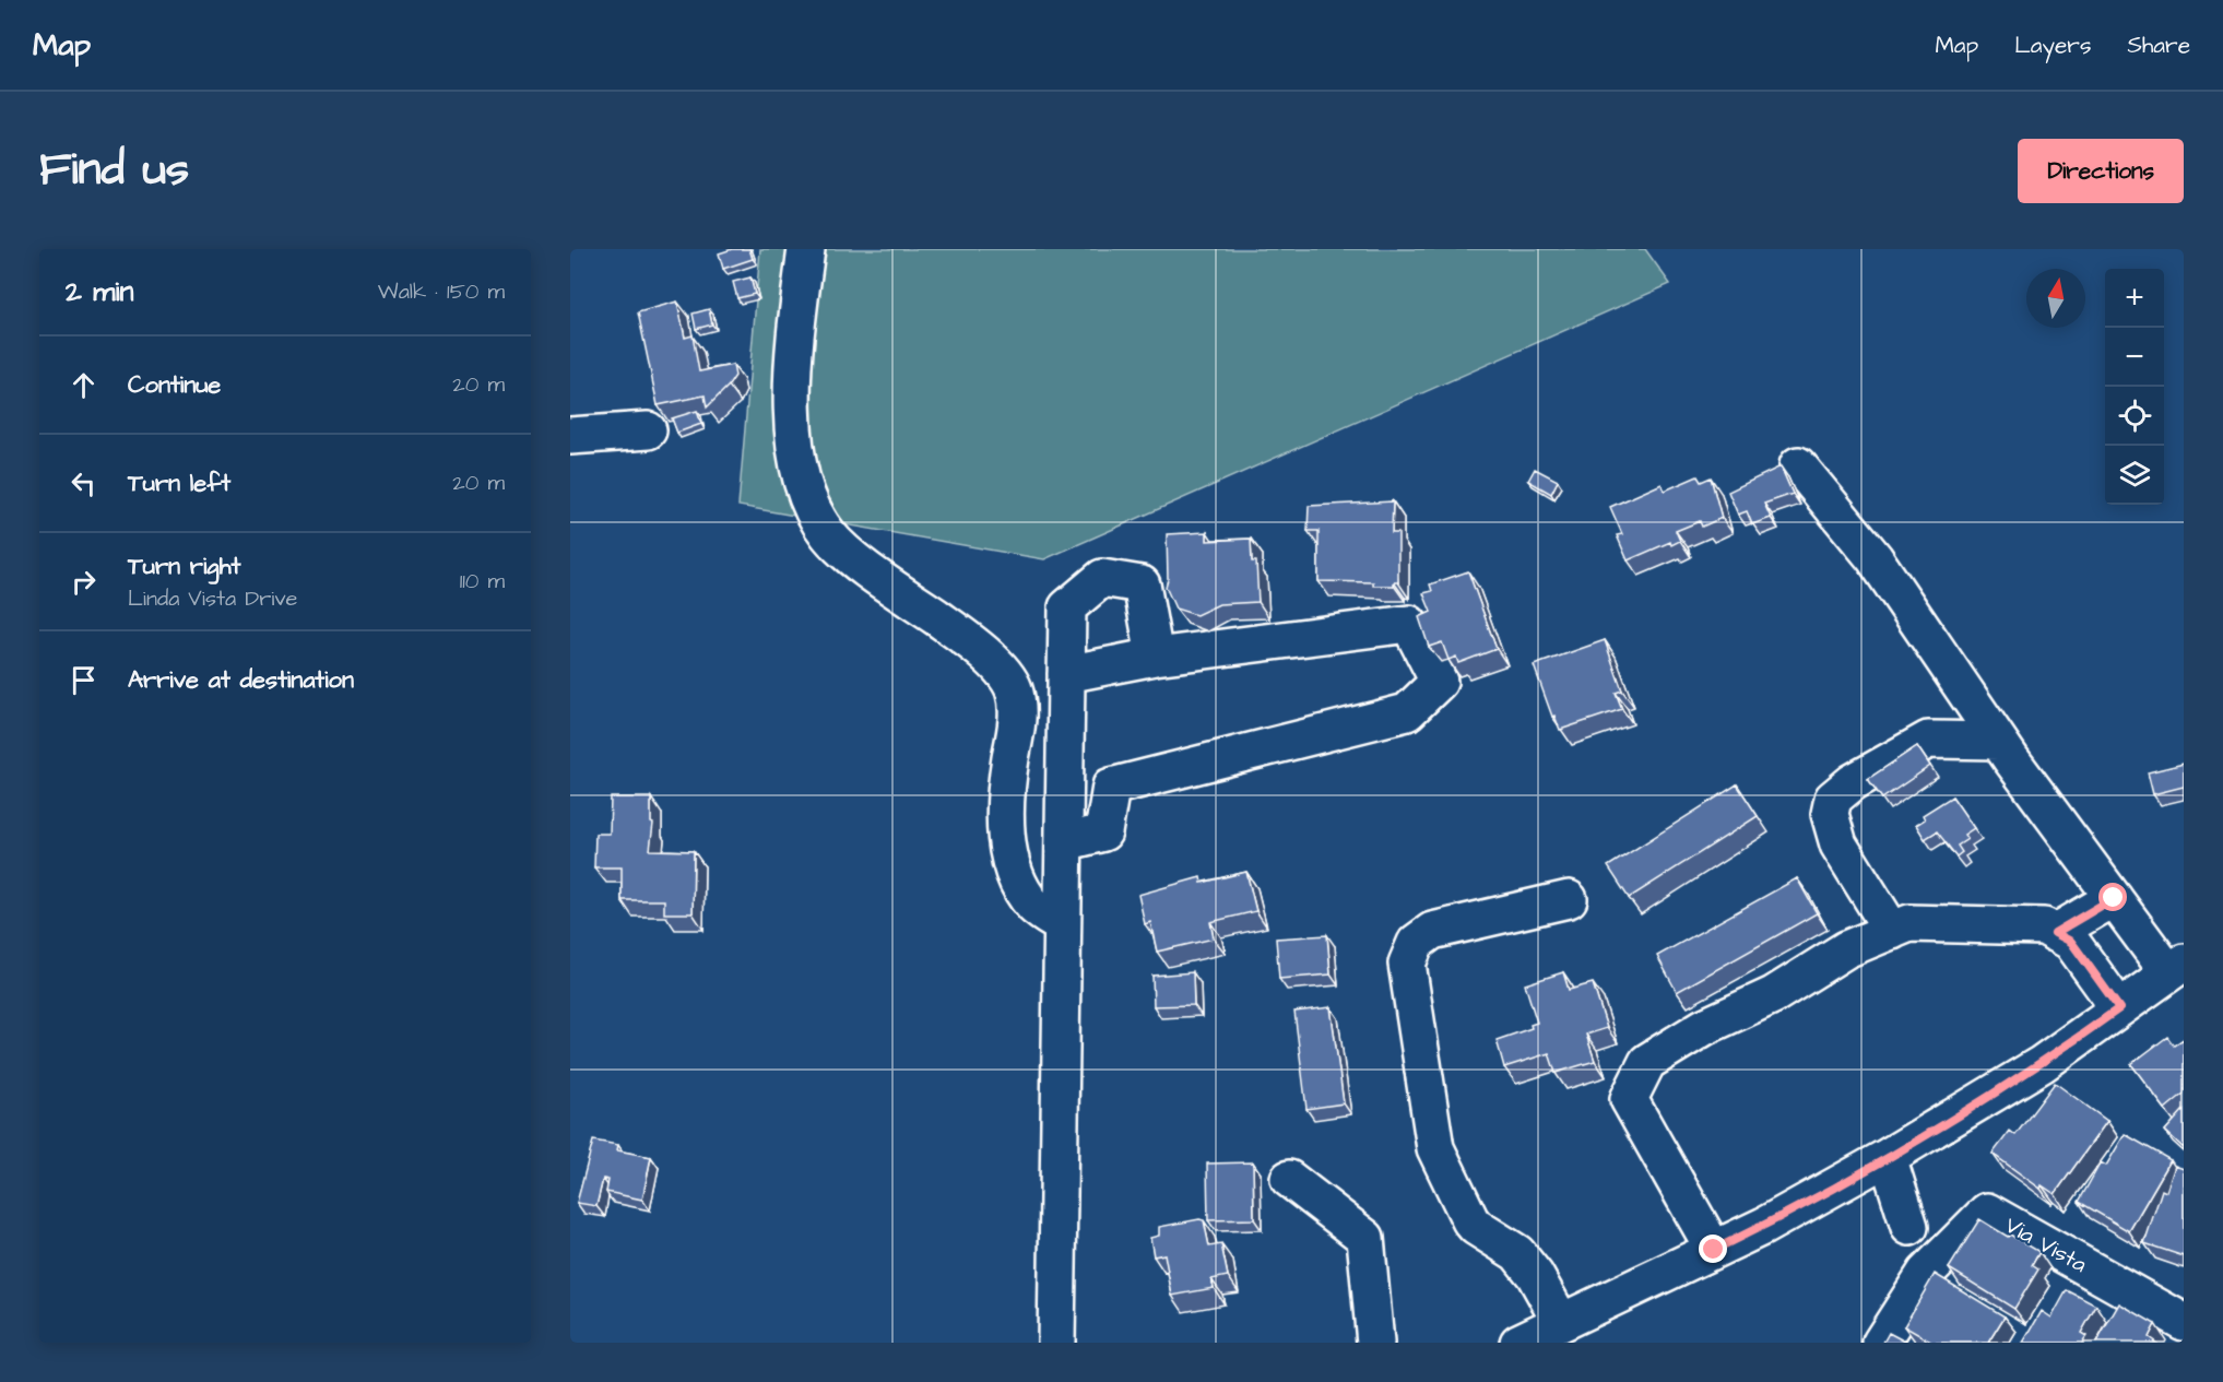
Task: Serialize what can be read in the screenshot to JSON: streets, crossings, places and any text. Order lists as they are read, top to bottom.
{
  "streets": {
    "street": ["Via Vista"]
  },
  "north": "top",
  "page": {
    "header": "Map",
    "nav": ["Map", "Layers", "Share"],
    "title": "Find us",
    "buttons": "Directions",
    "heading": ["2 min", "Walk · 150 m"],
    "map_buttons": ["+", "−"],
    "list": [
      ["Continue", "20 m"],
      ["Turn left", "20 m"],
      ["Turn right", "Linda Vista Drive", "110 m"],
      "Arrive at destination"
    ]
  }
}
